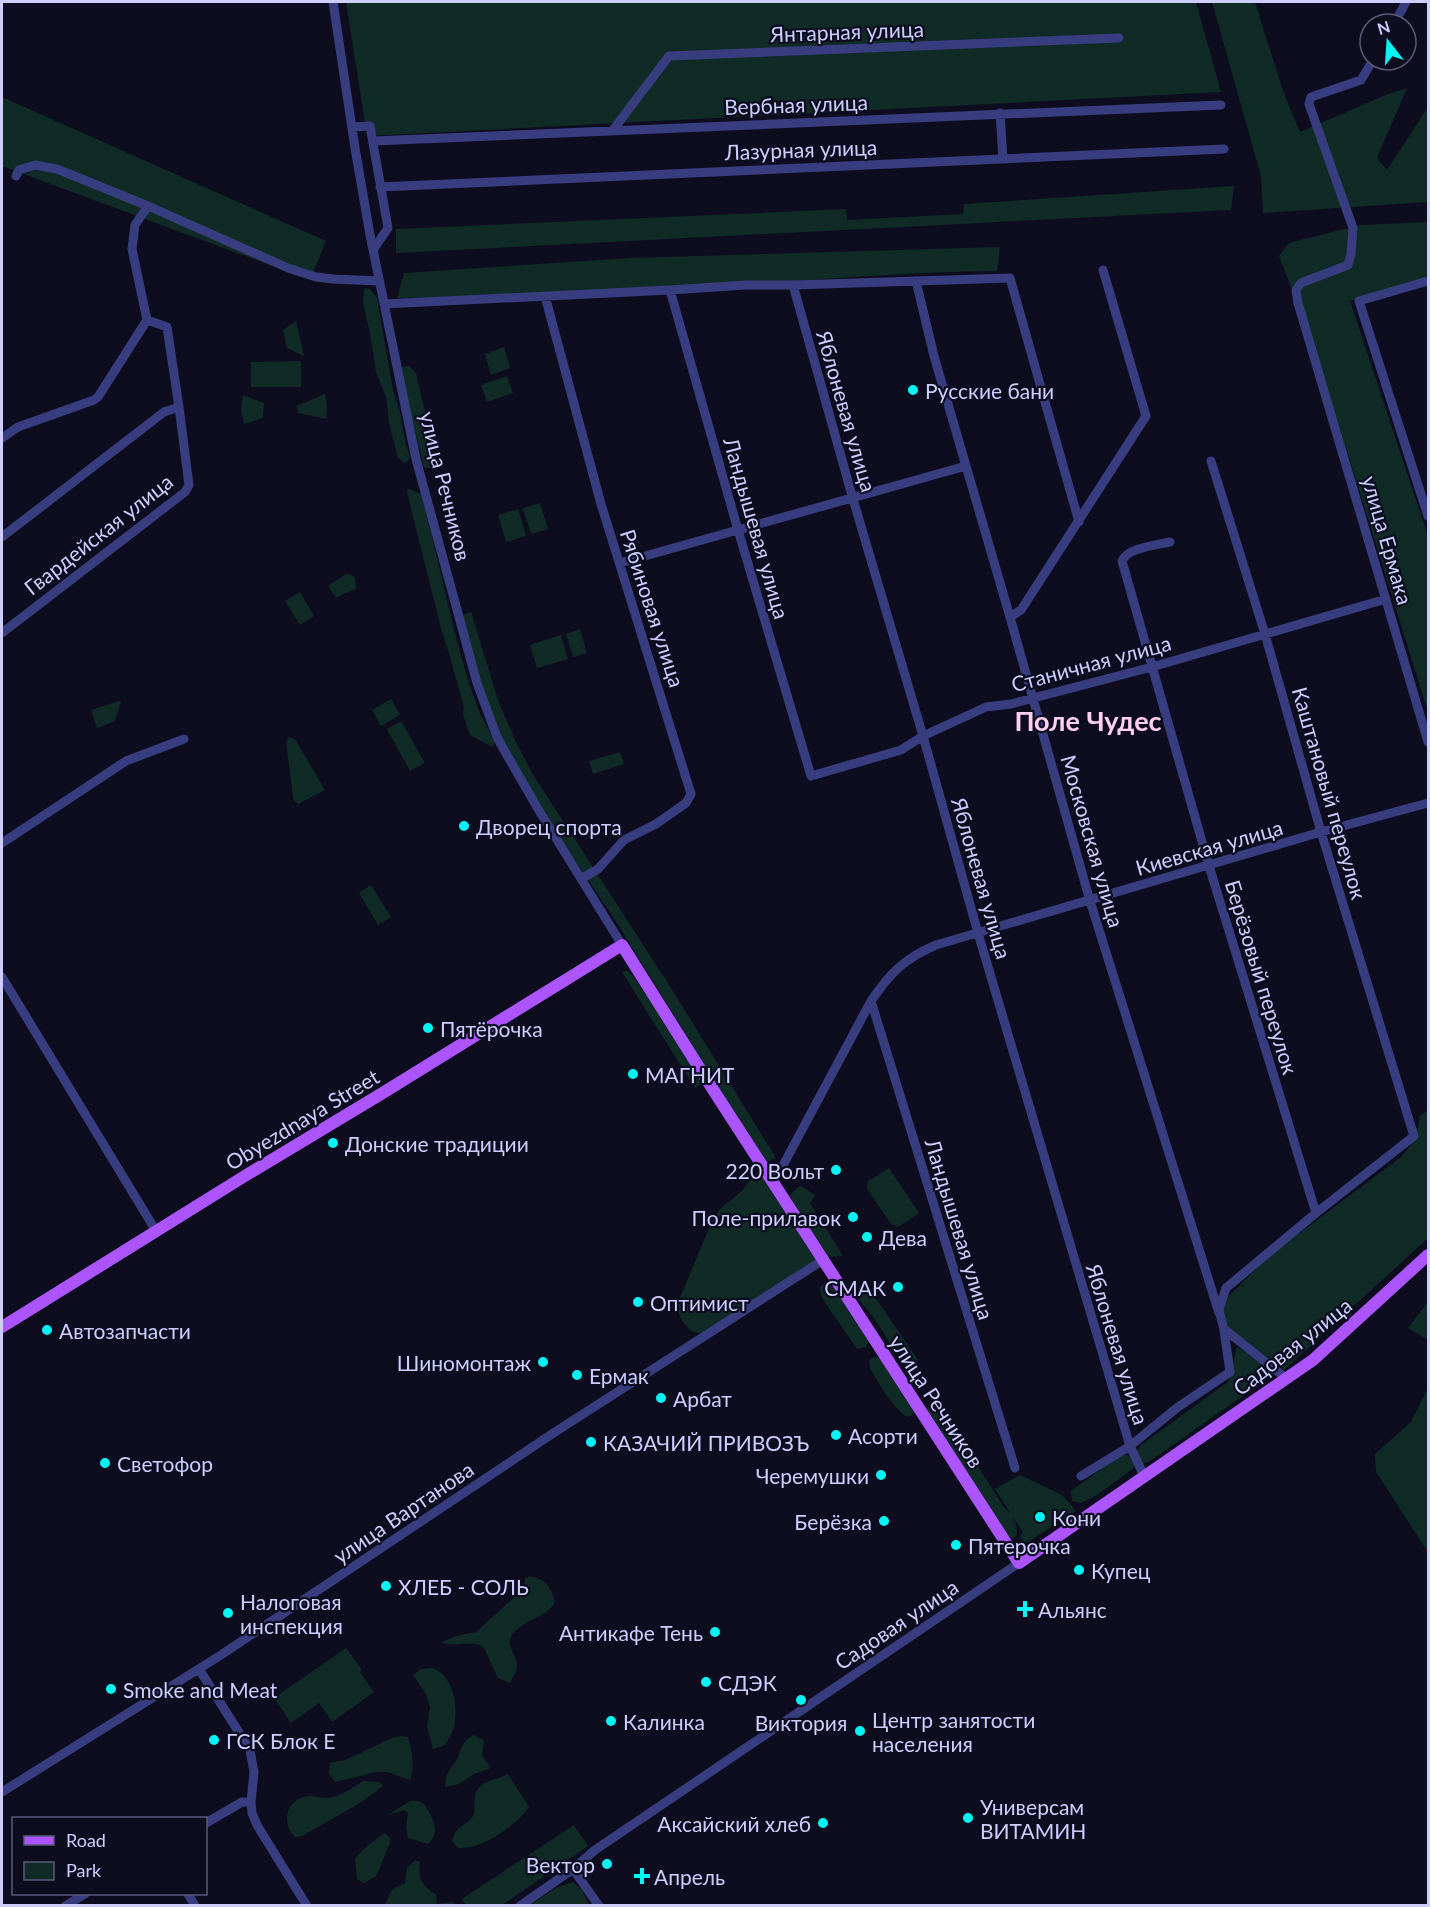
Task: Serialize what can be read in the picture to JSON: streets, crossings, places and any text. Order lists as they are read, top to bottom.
{
  "streets": {
    "main road": ["улица Речников", "Obyezdnaya Street", "Садовая улица"],
    "street": [
      "Янтарная улица",
      "Вербная улица",
      "Лазурная улица",
      "Яблоневая улица",
      "Ландышевая улица",
      "Гвардейская улица",
      "улица Ермака",
      "Рябиновая улица",
      "Станичная улица",
      "Каштановый переулок",
      "Московская улица",
      "Киевская улица",
      "Берёзовый переулок",
      "улица Вартанова"
    ]
  },
  "crossings": [
    ["Янтарная улица", "Вербная улица"],
    ["Яблоневая улица", "Станичная улица"],
    ["Яблоневая улица", "Киевская улица"],
    ["Яблоневая улица", "Садовая улица"],
    ["улица Речников", "Рябиновая улица"],
    ["улица Речников", "Киевская улица"],
    ["улица Речников", "Obyezdnaya Street"],
    ["улица Речников", "Садовая улица"],
    ["улица Речников", "улица Вартанова"],
    ["Ландышевая улица", "Станичная улица"],
    ["Ландышевая улица", "Киевская улица"],
    ["улица Ермака", "Станичная улица"],
    ["Станичная улица", "Каштановый переулок"],
    ["Станичная улица", "Московская улица"],
    ["Станичная улица", "Берёзовый переулок"],
    ["Каштановый переулок", "Киевская улица"],
    ["Каштановый переулок", "Берёзовый переулок"],
    ["Московская улица", "Киевская улица"],
    ["Киевская улица", "Берёзовый переулок"]
  ],
  "districts": ["Поле Чудес"],
  "places": {
    "other": [
      "Русские бани",
      "Дворец спорта",
      "Пятёрочка",
      "МАГНИТ",
      "Донские традиции",
      "220 Вольт",
      "Поле-прилавок",
      "Дева",
      "СМАК",
      "Оптимист",
      "Автозапчасти",
      "Шиномонтаж",
      "Ермак",
      "Арбат",
      "Асорти",
      "КАЗАЧИЙ ПРИВОЗЪ",
      "Светофор",
      "Черемушки",
      "Кони",
      "Берёзка",
      "Пятерочка",
      "Купец",
      "ХЛЕБ - СОЛЬ",
      "Налоговая инспекция",
      "Антикафе Тень",
      "СДЭК",
      "Smoke and Meat",
      "Виктория",
      "Калинка",
      "Центр занятости населения",
      "ГСК Блок Е",
      "Универсам ВИТАМИН",
      "Аксайский хлеб",
      "Вектор"
    ],
    "health": ["Альянс", "Апрель"]
  },
  "legend": ["Road", "Park"],
  "north": "top"
}
